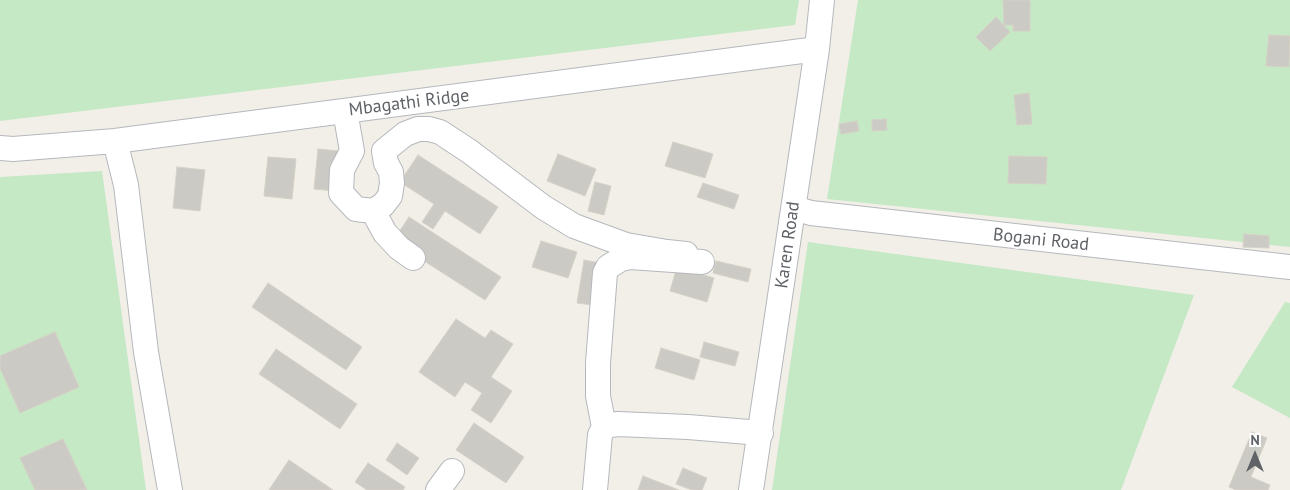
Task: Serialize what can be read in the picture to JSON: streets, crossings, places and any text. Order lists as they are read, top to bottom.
{
  "streets": {
    "street": ["Mbagathi Ridge", "Bogani Road", "Karen Road"]
  },
  "crossings": [
    ["Mbagathi Ridge", "Karen Road"],
    ["Bogani Road", "Karen Road"]
  ],
  "north": "top"
}
